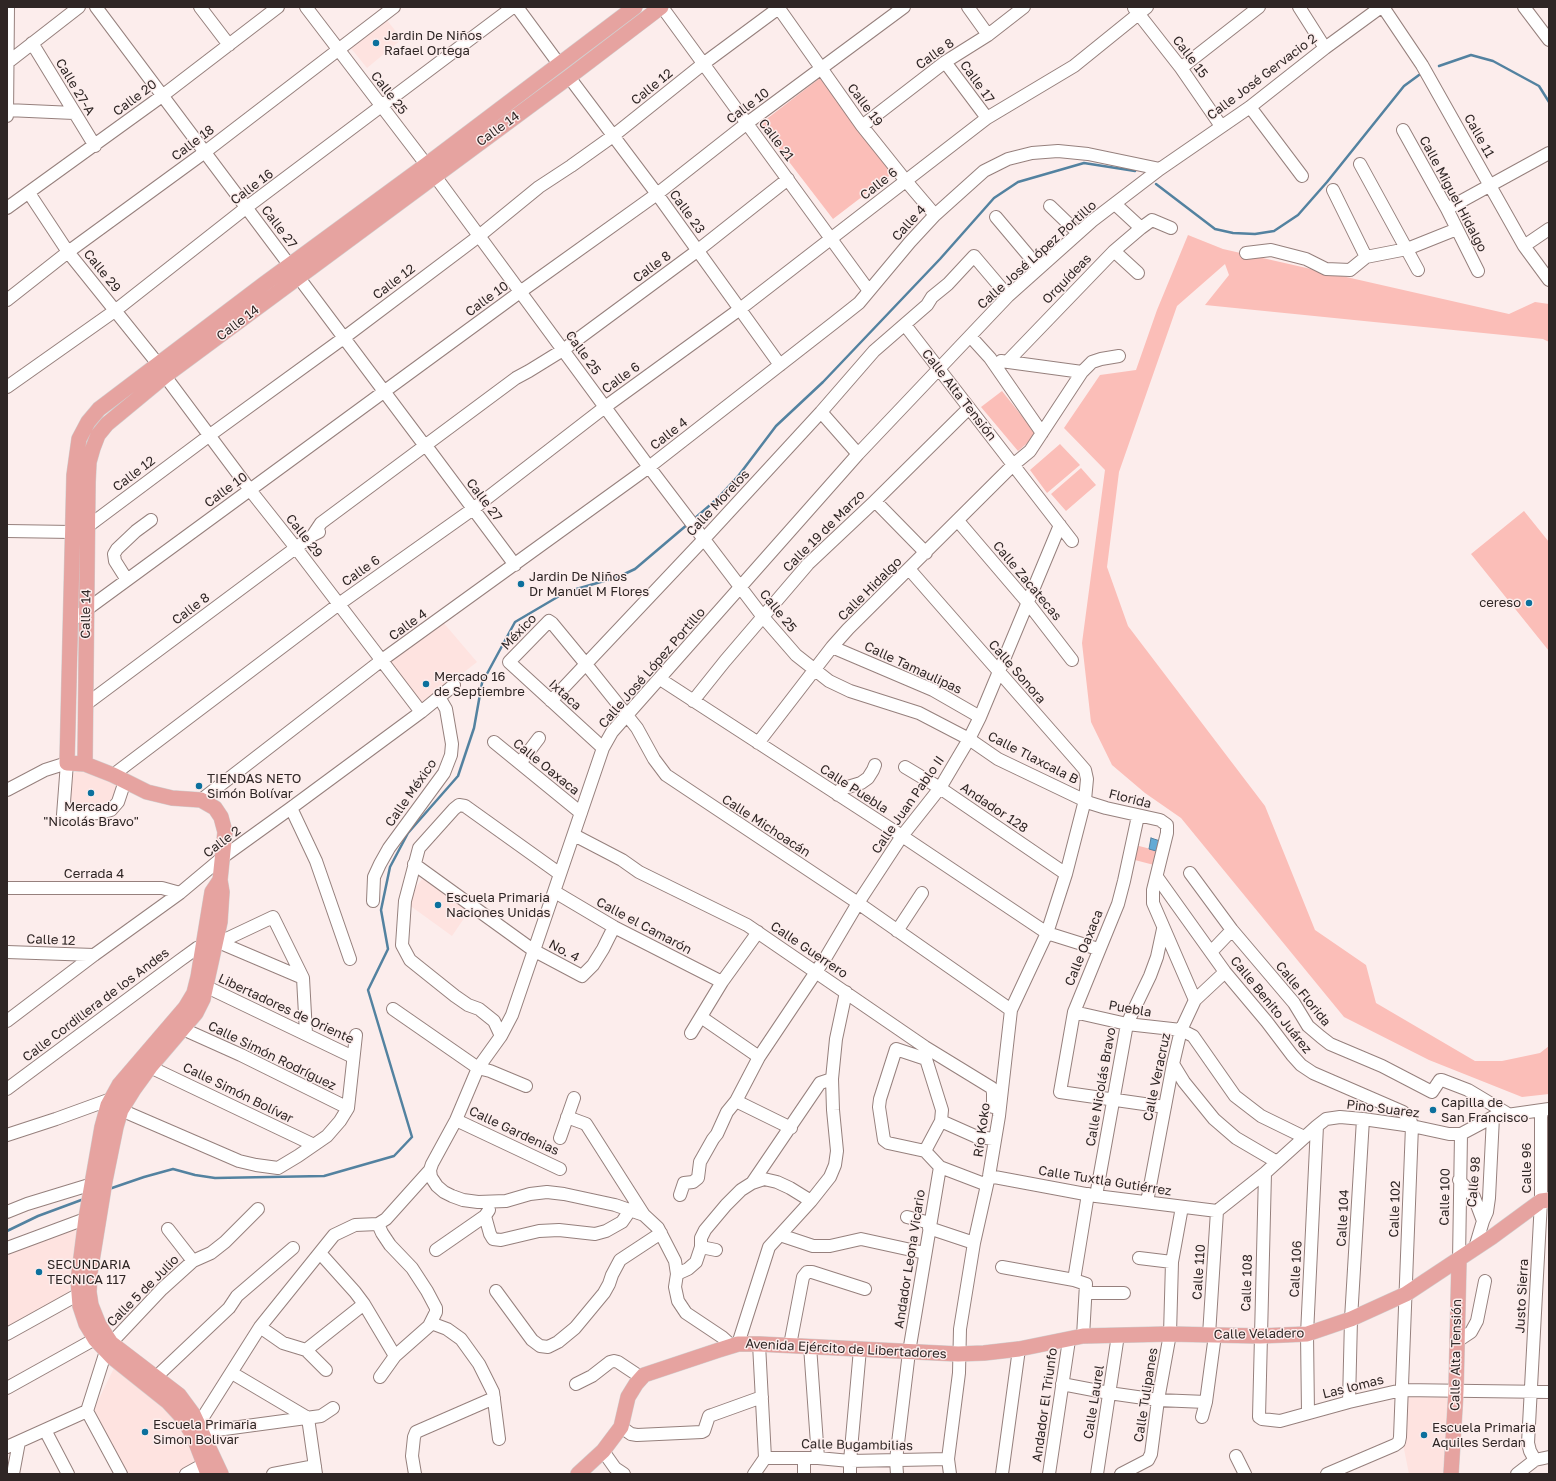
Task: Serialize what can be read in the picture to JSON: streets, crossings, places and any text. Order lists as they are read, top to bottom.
{
  "streets": {
    "main road": [
      "Calle 14",
      "Calle Alta Tensión",
      "Calle Veladero",
      "Avenida Ejército de Libertadores"
    ],
    "street": [
      "Calle 8",
      "Calle 15",
      "Calle José Gervacio 2",
      "Calle 17",
      "Calle 27-A",
      "Calle 12",
      "Calle 25",
      "Calle 20",
      "Calle 19",
      "Calle 10",
      "Calle 11",
      "Calle 21",
      "Calle 18",
      "Calle 6",
      "Calle 16",
      "Calle Miguel Hidalgo",
      "Calle 23",
      "Calle 4",
      "Calle 27",
      "Calle José López Portillo",
      "Calle 29",
      "Orquídeas",
      "Calle Morelos",
      "Calle 19 de Marzo",
      "Calle Zacatecas",
      "Calle Hidalgo",
      "México",
      "Calle Tamaulipas",
      "Calle Sonora",
      "Ixtaca",
      "Calle Tlaxcala B",
      "Calle Oaxaca",
      "Calle Puebla",
      "Calle México",
      "Florida",
      "Calle Juan Pablo II",
      "Andador 128",
      "Calle Michoacán",
      "Calle 2",
      "Cerrada 4",
      "Calle el Camarón",
      "Calle Guerrero",
      "No. 4",
      "Calle Florida",
      "Calle Cordillera de los Andes",
      "Calle Benito Juárez",
      "Libertadores de Oriente",
      "Puebla",
      "Calle Simón Rodríguez",
      "Calle Veracruz",
      "Calle Nicolás Bravo",
      "Calle Simón Bolívar",
      "Pino Suarez",
      "Río Koko",
      "Calle Gardenias",
      "Calle 96",
      "Calle Tuxtla Gutiérrez",
      "Calle 98",
      "Calle 100",
      "Calle 102",
      "Calle 104",
      "Andador Leona Vicario",
      "Calle 106",
      "Calle 110",
      "Calle 108",
      "Calle 5 de Julio",
      "Justo Sierra",
      "Las lomas",
      "Calle Tulipanes",
      "Calle Laurel",
      "Andador El Triunfo",
      "Calle Bugambilias"
    ]
  },
  "crossings": [
    ["Calle 8", "Calle 17"],
    ["Calle 8", "Calle 25"],
    ["Calle 8", "Calle 19"],
    ["Calle 8", "Calle 14"],
    ["Calle 8", "Calle 21"],
    ["Calle 8", "Calle 23"],
    ["Calle 8", "Calle 27"],
    ["Calle 8", "Calle 29"],
    ["Calle 15", "Calle José Gervacio 2"],
    ["Calle 15", "Calle 6"],
    ["Calle José Gervacio 2", "Calle 11"],
    ["Calle José Gervacio 2", "Calle 4"],
    ["Calle José Gervacio 2", "Calle José López Portillo"],
    ["Calle 17", "Calle 6"],
    ["Calle 27-A", "Calle 20"],
    ["Calle 12", "Calle 25"],
    ["Calle 12", "Calle 19"],
    ["Calle 12", "Calle 14"],
    ["Calle 12", "Calle 21"],
    ["Calle 12", "Calle 23"],
    ["Calle 12", "Calle 27"],
    ["Calle 12", "Calle 29"],
    ["Calle 12", "Calle 2"],
    ["Calle 25", "Calle 10"],
    ["Calle 25", "Calle 14"],
    ["Calle 25", "Calle 18"],
    ["Calle 25", "Calle 6"],
    ["Calle 25", "Calle 16"],
    ["Calle 25", "Calle 4"],
    ["Calle 25", "Calle José López Portillo"],
    ["Calle 25", "Calle Morelos"],
    ["Calle 25", "Calle 19 de Marzo"],
    ["Calle 25", "Calle Hidalgo"],
    ["Calle 25", "Calle Tlaxcala B"],
    ["Calle 25", "Calle Juan Pablo II"],
    ["Calle 20", "Calle 27"],
    ["Calle 20", "Calle 29"],
    ["Calle 19", "Calle 10"],
    ["Calle 19", "Calle 6"],
    ["Calle 19", "Calle 4"],
    ["Calle 10", "Calle 14"],
    ["Calle 10", "Calle 21"],
    ["Calle 10", "Calle 23"],
    ["Calle 10", "Calle 27"],
    ["Calle 10", "Calle 29"],
    ["Calle 14", "Calle 21"],
    ["Calle 14", "Calle 23"],
    ["Calle 14", "Calle 27"],
    ["Calle 14", "Calle 29"],
    ["Calle 21", "Calle 6"],
    ["Calle 21", "Calle 4"],
    ["Calle 18", "Calle 27"],
    ["Calle 18", "Calle 29"],
    ["Calle 6", "Calle 23"],
    ["Calle 6", "Calle 27"],
    ["Calle 6", "Calle 29"],
    ["Calle 16", "Calle 27"],
    ["Calle 16", "Calle 29"],
    ["Calle 23", "Calle 4"],
    ["Calle 4", "Calle 27"],
    ["Calle 4", "Calle José López Portillo"],
    ["Calle 4", "Calle 29"],
    ["Calle José López Portillo", "Calle Alta Tensión"],
    ["Calle José López Portillo", "Calle Morelos"],
    ["Calle José López Portillo", "Ixtaca"],
    ["Calle José López Portillo", "Calle Oaxaca"],
    ["Calle José López Portillo", "Calle Puebla"],
    ["Calle José López Portillo", "Calle Michoacán"],
    ["Calle José López Portillo", "Calle el Camarón"],
    ["Calle José López Portillo", "Calle Guerrero"],
    ["Calle José López Portillo", "No. 4"],
    ["Calle José López Portillo", "Calle Gardenias"],
    ["Calle 29", "Calle 2"],
    ["Calle Alta Tensión", "Calle Morelos"],
    ["Calle Alta Tensión", "Calle 19 de Marzo"],
    ["Calle Alta Tensión", "Calle Hidalgo"],
    ["Calle Alta Tensión", "Calle Juan Pablo II"],
    ["Calle Alta Tensión", "Calle 100"],
    ["Calle Alta Tensión", "Calle Veladero"],
    ["Calle Alta Tensión", "Las lomas"],
    ["Calle Morelos", "Ixtaca"],
    ["Calle Morelos", "Calle Michoacán"],
    ["Calle 19 de Marzo", "Calle Puebla"],
    ["Calle Zacatecas", "Calle Hidalgo"],
    ["Calle Zacatecas", "Calle Juan Pablo II"],
    ["Calle Hidalgo", "Calle Tamaulipas"],
    ["Calle Hidalgo", "Calle Sonora"],
    ["Calle Hidalgo", "Calle Puebla"],
    ["México", "Ixtaca"],
    ["México", "Calle Michoacán"],
    ["Calle Tamaulipas", "Calle Juan Pablo II"],
    ["Calle Sonora", "Calle Tlaxcala B"],
    ["Calle Sonora", "Florida"],
    ["Calle Sonora", "Calle Juan Pablo II"],
    ["Calle Sonora", "Río Koko"],
    ["Calle Tlaxcala B", "Florida"],
    ["Calle Tlaxcala B", "Calle Juan Pablo II"],
    ["Calle Tlaxcala B", "Río Koko"],
    ["Calle Oaxaca", "Calle Puebla"],
    ["Calle Oaxaca", "Florida"],
    ["Calle Oaxaca", "Puebla"],
    ["Calle Oaxaca", "Calle Nicolás Bravo"],
    ["Calle Puebla", "Calle Juan Pablo II"],
    ["Calle Puebla", "Río Koko"],
    ["Calle México", "Calle 2"],
    ["Florida", "Calle Benito Juárez"],
    ["Florida", "Río Koko"],
    ["Calle Juan Pablo II", "Andador 128"],
    ["Calle Juan Pablo II", "Calle Michoacán"],
    ["Calle Juan Pablo II", "Calle Guerrero"],
    ["Andador 128", "Río Koko"],
    ["Calle Michoacán", "Río Koko"],
    ["Calle 2", "Cerrada 4"],
    ["Calle el Camarón", "No. 4"],
    ["Calle Guerrero", "Río Koko"],
    ["Calle Benito Juárez", "Calle Veracruz"],
    ["Calle Benito Juárez", "Pino Suarez"],
    ["Calle Benito Juárez", "Calle 102"],
    ["Puebla", "Calle Veracruz"],
    ["Puebla", "Calle Nicolás Bravo"],
    ["Calle Veracruz", "Calle Tuxtla Gutiérrez"],
    ["Calle Nicolás Bravo", "Calle Tuxtla Gutiérrez"],
    ["Pino Suarez", "Calle Tuxtla Gutiérrez"],
    ["Pino Suarez", "Calle 100"],
    ["Pino Suarez", "Calle 102"],
    ["Pino Suarez", "Calle 104"],
    ["Pino Suarez", "Calle 106"],
    ["Pino Suarez", "Calle 110"],
    ["Pino Suarez", "Calle 108"],
    ["Río Koko", "Calle Tuxtla Gutiérrez"],
    ["Río Koko", "Calle Veladero"],
    ["Río Koko", "Avenida Ejército de Libertadores"],
    ["Río Koko", "Calle Bugambilias"],
    ["Calle 96", "Justo Sierra"],
    ["Calle 96", "Calle Veladero"],
    ["Calle Tuxtla Gutiérrez", "Andador Leona Vicario"],
    ["Calle Tuxtla Gutiérrez", "Calle 110"],
    ["Calle Tuxtla Gutiérrez", "Calle Tulipanes"],
    ["Calle 98", "Calle Veladero"],
    ["Calle 100", "Calle Veladero"],
    ["Calle 102", "Calle Veladero"],
    ["Calle 102", "Las lomas"],
    ["Calle 104", "Calle Veladero"],
    ["Calle 104", "Las lomas"],
    ["Andador Leona Vicario", "Avenida Ejército de Libertadores"],
    ["Andador Leona Vicario", "Calle Bugambilias"],
    ["Calle 106", "Calle Veladero"],
    ["Calle 106", "Las lomas"],
    ["Calle 110", "Calle Veladero"],
    ["Calle 108", "Calle Veladero"],
    ["Calle 108", "Las lomas"],
    ["Justo Sierra", "Calle Veladero"],
    ["Justo Sierra", "Las lomas"],
    ["Calle Veladero", "Avenida Ejército de Libertadores"],
    ["Calle Veladero", "Calle Tulipanes"],
    ["Calle Veladero", "Calle Laurel"],
    ["Calle Veladero", "Andador El Triunfo"]
  ],
  "places": [
    "Jardin De Niños Rafael Ortega",
    "Jardin De Niños Dr Manuel M Flores",
    "cereso",
    "Mercado 16 de Septiembre",
    "TIENDAS NETO Simón Bolívar",
    "Mercado \"Nicolás Bravo\"",
    "Escuela Primaria Naciones Unidas",
    "Capilla de San Francisco",
    "SECUNDARIA TECNICA 117",
    "Escuela Primaria Simon Bolivar",
    "Escuela Primaria Aquiles Serdan"
  ]
}
